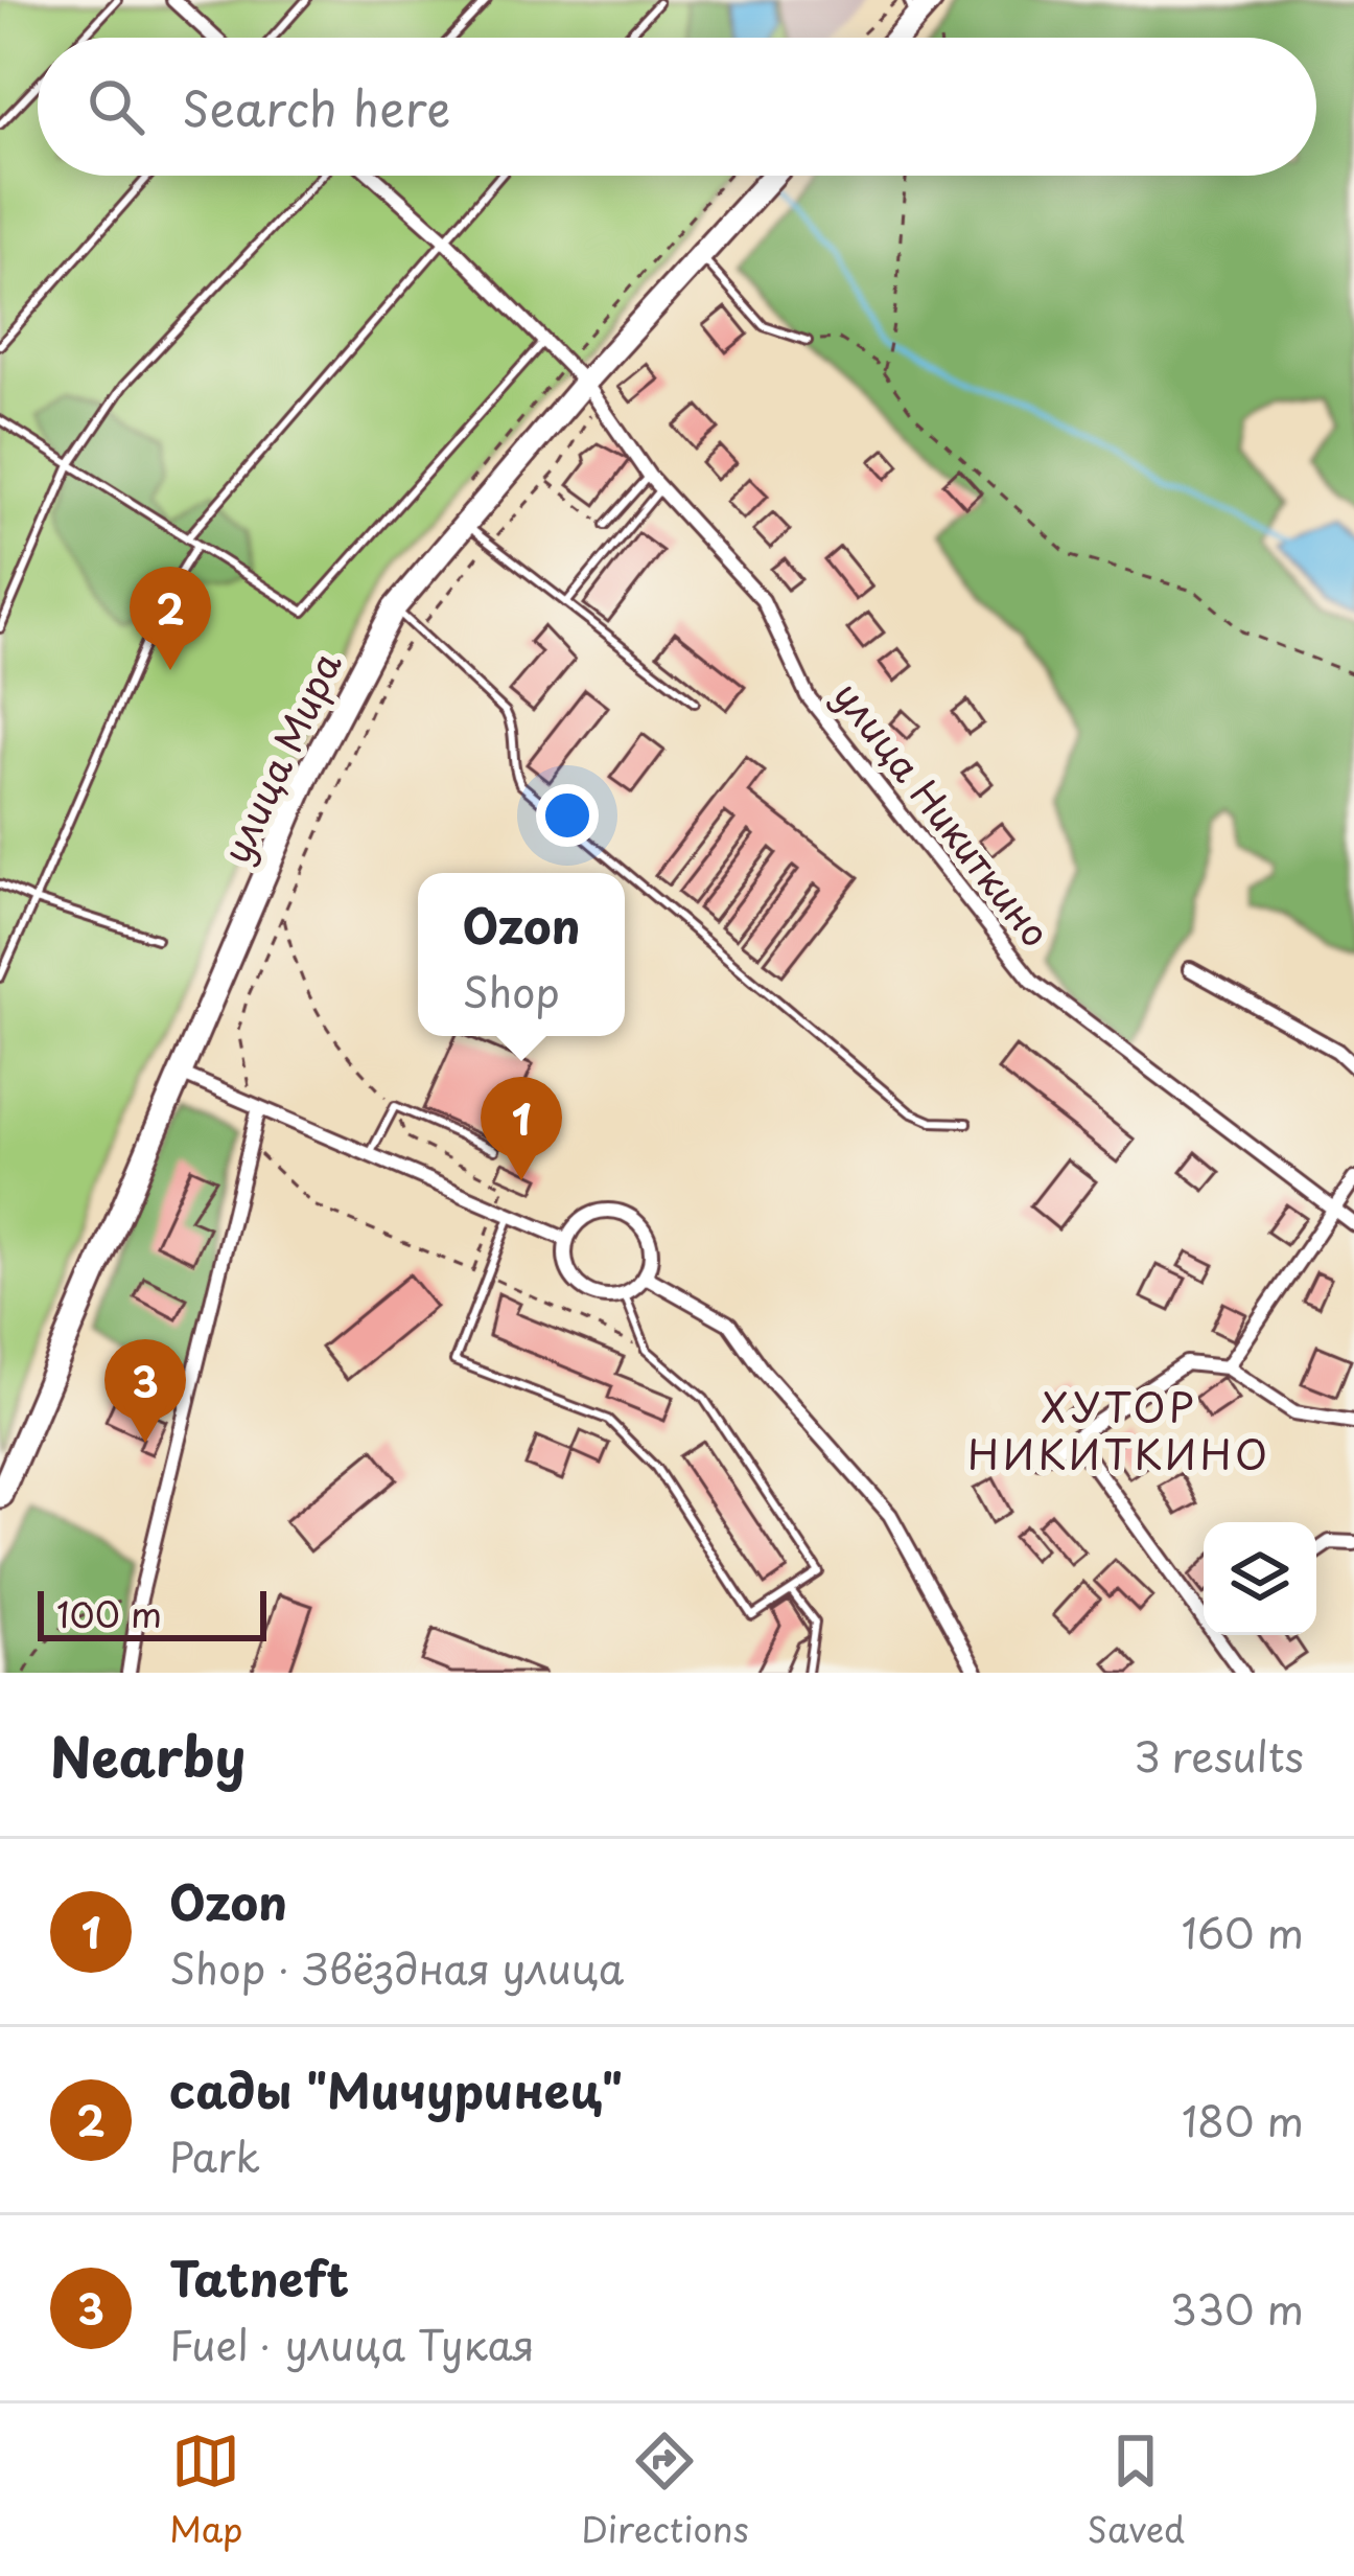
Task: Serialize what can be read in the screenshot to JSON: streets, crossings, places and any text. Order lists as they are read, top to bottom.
{
  "streets": {
    "main road": ["улица Мира"],
    "street": ["улица Никиткино"]
  },
  "crossings": [
    ["улица Мира", "улица Никиткино"]
  ],
  "districts": ["ХУТОР НИКИТКИНО"],
  "scale_bar": "100 m",
  "page": {
    "search": "Search here",
    "pins": ["2", "1", "3"],
    "popup": ["Ozon", "Shop"],
    "scale": "100 m",
    "heading": ["Nearby", "3 results"],
    "list": [
      {
        "mark": "1",
        "name": "Ozon",
        "note": "Shop · Звёздная улица",
        "value": "160 m"
      },
      {
        "mark": "2",
        "name": "сады \"Мичуринец\"",
        "note": "Park",
        "value": "180 m"
      },
      {
        "mark": "3",
        "name": "Tatneft",
        "note": "Fuel · улица Тукая",
        "value": "330 m"
      }
    ],
    "nav": ["Map", "Directions", "Saved"]
  }
}
